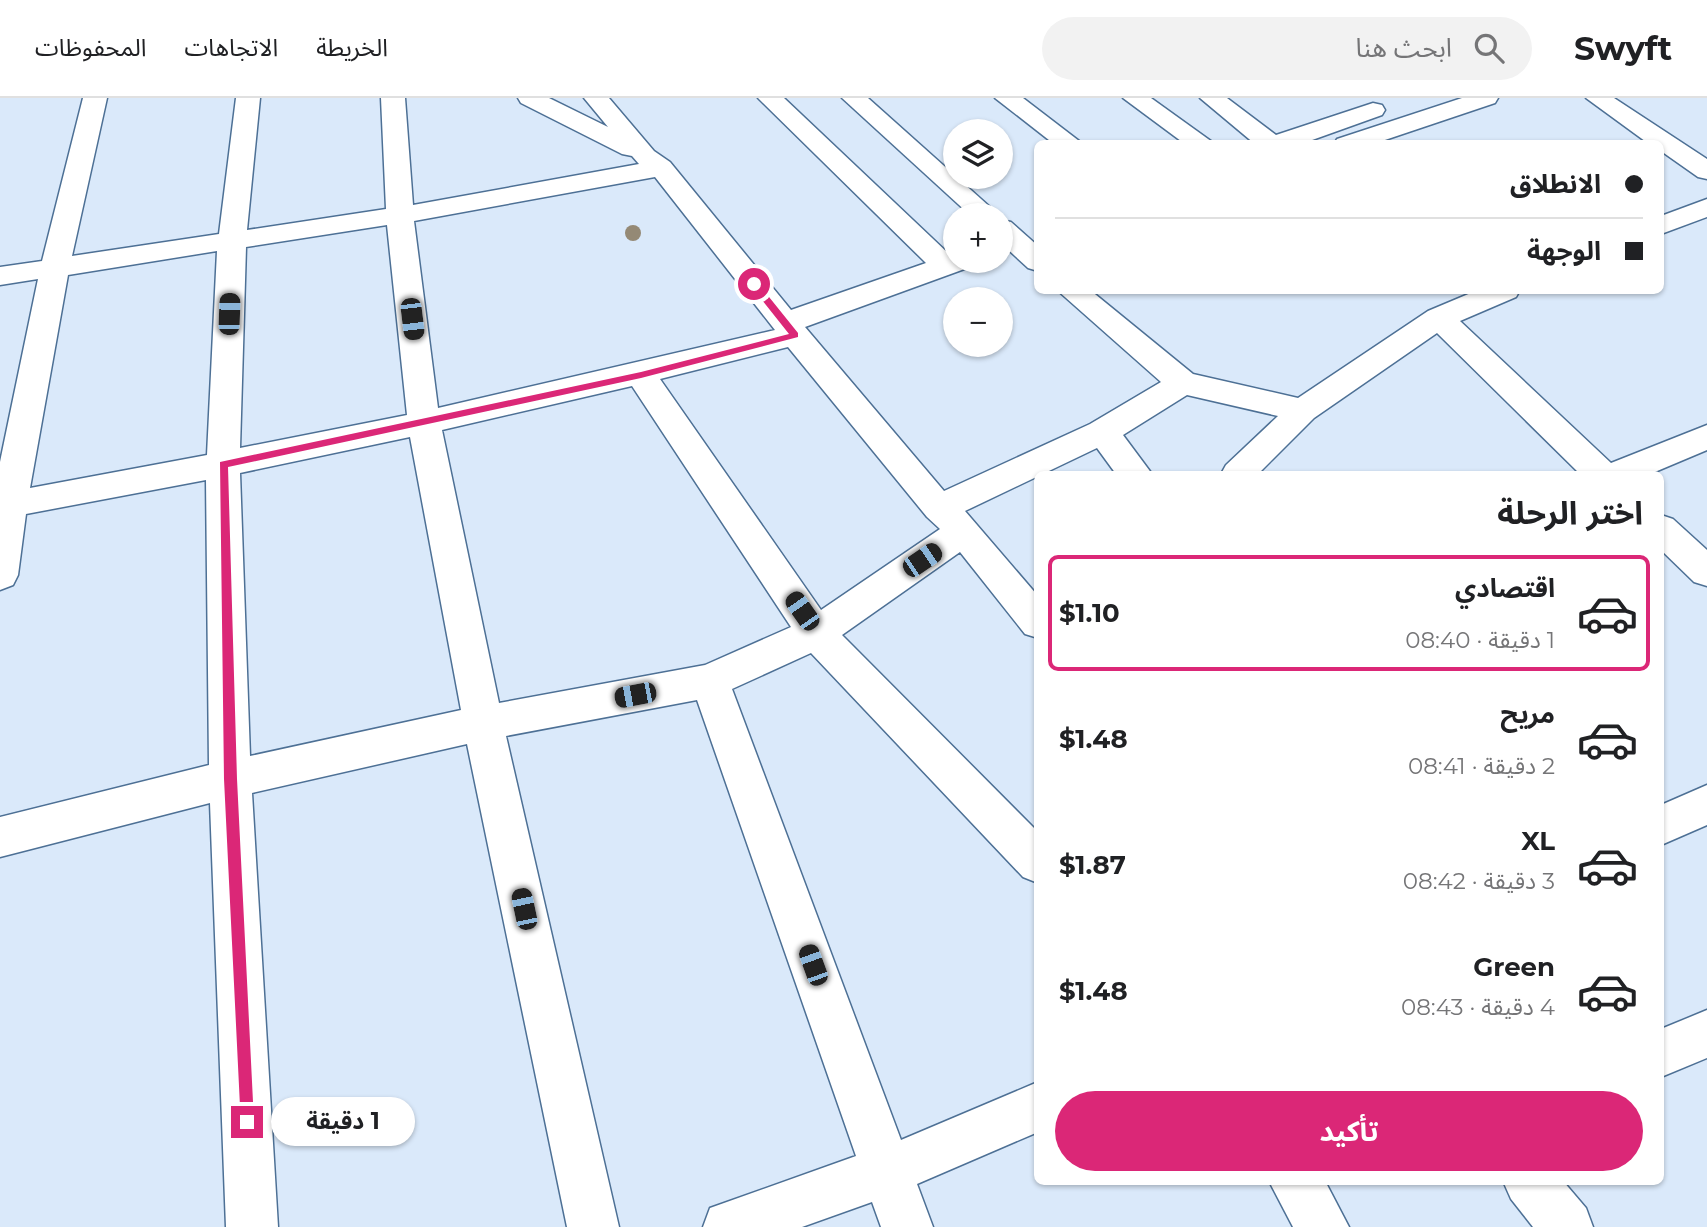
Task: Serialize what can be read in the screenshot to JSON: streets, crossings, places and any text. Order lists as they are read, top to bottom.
{
  "page": {
    "header": "Swyft",
    "search": "ابحث هنا",
    "nav": ["الخريطة", "الاتجاهات", "المحفوظات"],
    "map_buttons": ["+", "−"],
    "banner": ["الانطلاق", "الوجهة"],
    "heading": "اختر الرحلة",
    "list": [
      {
        "name": "اقتصادي",
        "note": "1 دقيقة · 08:40",
        "value": "$1.10"
      },
      {
        "name": "مريح",
        "note": "2 دقيقة · 08:41",
        "value": "$1.48"
      },
      {
        "name": "XL",
        "note": "3 دقيقة · 08:42",
        "value": "$1.87"
      },
      {
        "name": "Green",
        "note": "4 دقيقة · 08:43",
        "value": "$1.48"
      }
    ],
    "buttons": "تأكيد",
    "bubble": "1 دقيقة"
  }
}
